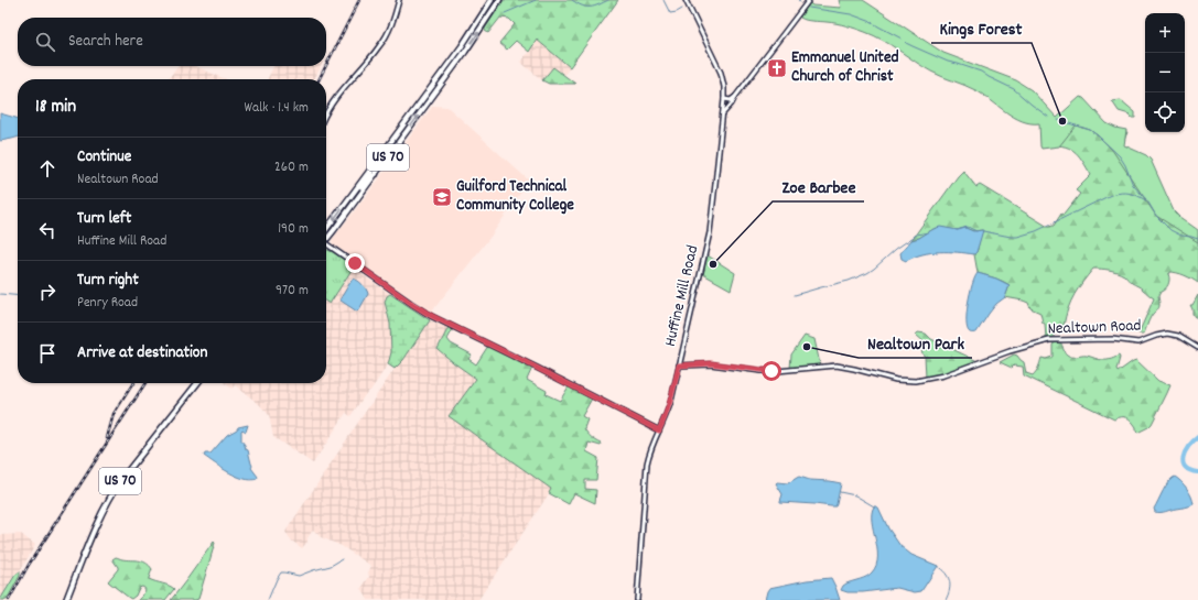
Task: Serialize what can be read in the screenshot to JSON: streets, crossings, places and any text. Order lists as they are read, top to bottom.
{
  "streets": {
    "highway": ["US 70"],
    "street": ["Huffine Mill Road", "Nealtown Road"]
  },
  "crossings": [
    ["Huffine Mill Road", "Nealtown Road"]
  ],
  "places": {
    "church": ["Emmanuel United Church of Christ"],
    "other": ["Kings Forest", "Zoe Barbee", "Nealtown Park"],
    "school or university": ["Guilford Technical Community College"]
  },
  "page": {
    "map_buttons": ["+", "−"],
    "search": "Search here",
    "heading": ["18 min", "Walk · 1.4 km"],
    "list": [
      ["Continue", "Nealtown Road", "260 m"],
      ["Turn left", "Huffine Mill Road", "190 m"],
      ["Turn right", "Penry Road", "970 m"],
      "Arrive at destination"
    ]
  }
}
